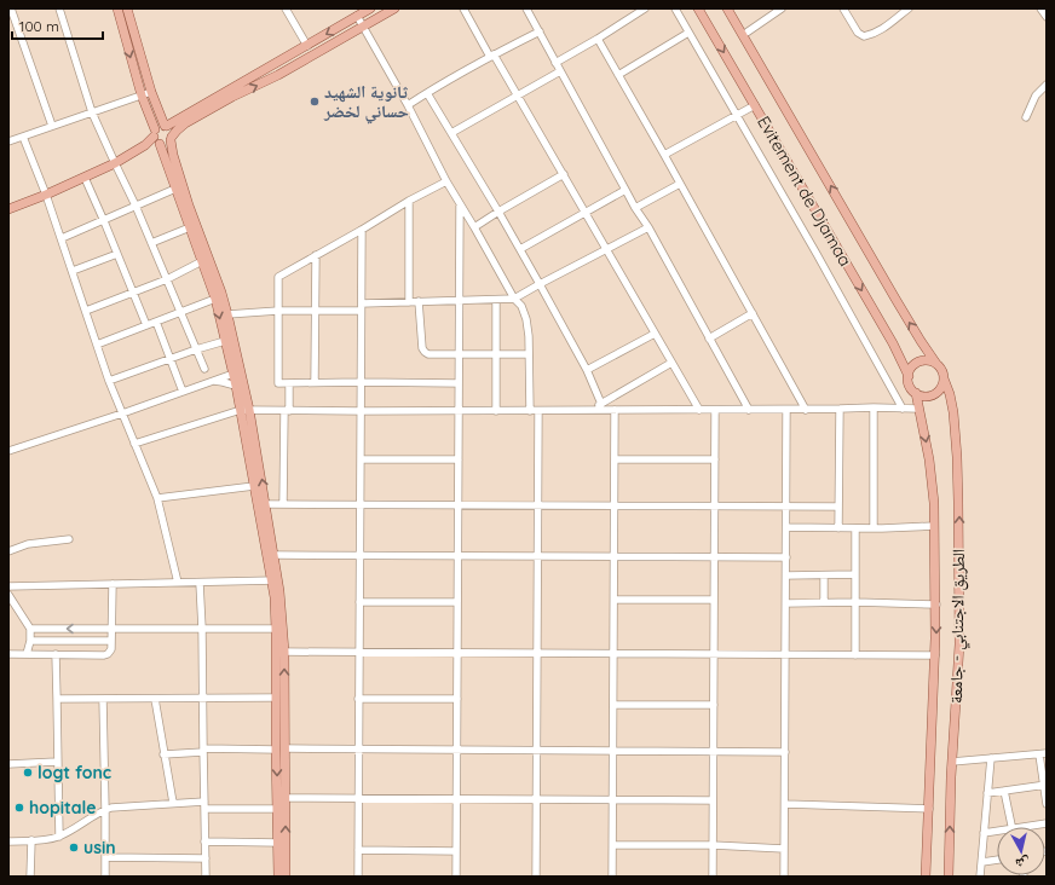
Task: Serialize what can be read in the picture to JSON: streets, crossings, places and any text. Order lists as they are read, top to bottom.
{
  "streets": {
    "main road": ["Evitement de Djamaa", "الطريق الاجتنابي - جامعة"]
  },
  "crossings": [
    ["Evitement de Djamaa", "الطريق الاجتنابي - جامعة"]
  ],
  "places": [
    "ثانوية الشهيد حساني لخضر",
    "logt fonc",
    "hopitale",
    "usin"
  ],
  "scale_bar": "100 m",
  "north": "bottom"
}
